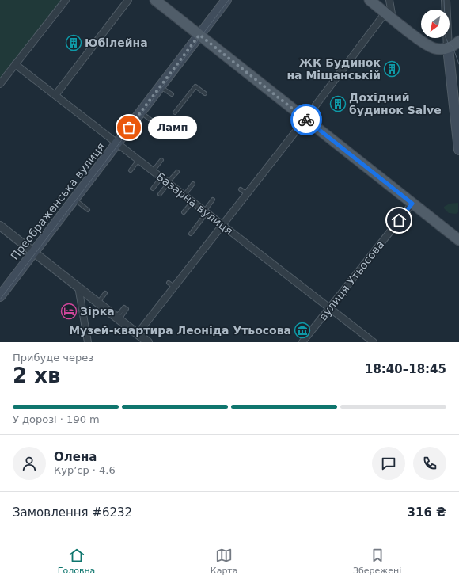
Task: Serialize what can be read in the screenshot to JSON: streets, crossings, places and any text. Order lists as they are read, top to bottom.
{
  "streets": {
    "main road": ["Преображенська вулиця"],
    "street": ["Базарна вулиця", "вулиця Утьосова"]
  },
  "crossings": [
    ["Преображенська вулиця", "Базарна вулиця"],
    ["Базарна вулиця", "вулиця Утьосова"]
  ],
  "places": {
    "building": ["Юбілейна", "ЖК Будинок на Міщанській", "Дохідний будинок Salve"],
    "other": ["Ламп"],
    "hotel": ["Зірка"],
    "museum": ["Музей-квартира Леоніда Утьосова"]
  },
  "north": "bottom left",
  "page": {
    "bubble": "Ламп",
    "heading": ["2 хв", "Прибуде через", "18:40–18:45"],
    "panel": [
      "Олена",
      "Кур’єр · 4.6",
      "Замовлення #6232",
      "316 ₴"
    ],
    "bar": "У дорозі · 190 m",
    "tabs": ["Головна", "Карта", "Збережені"]
  }
}
